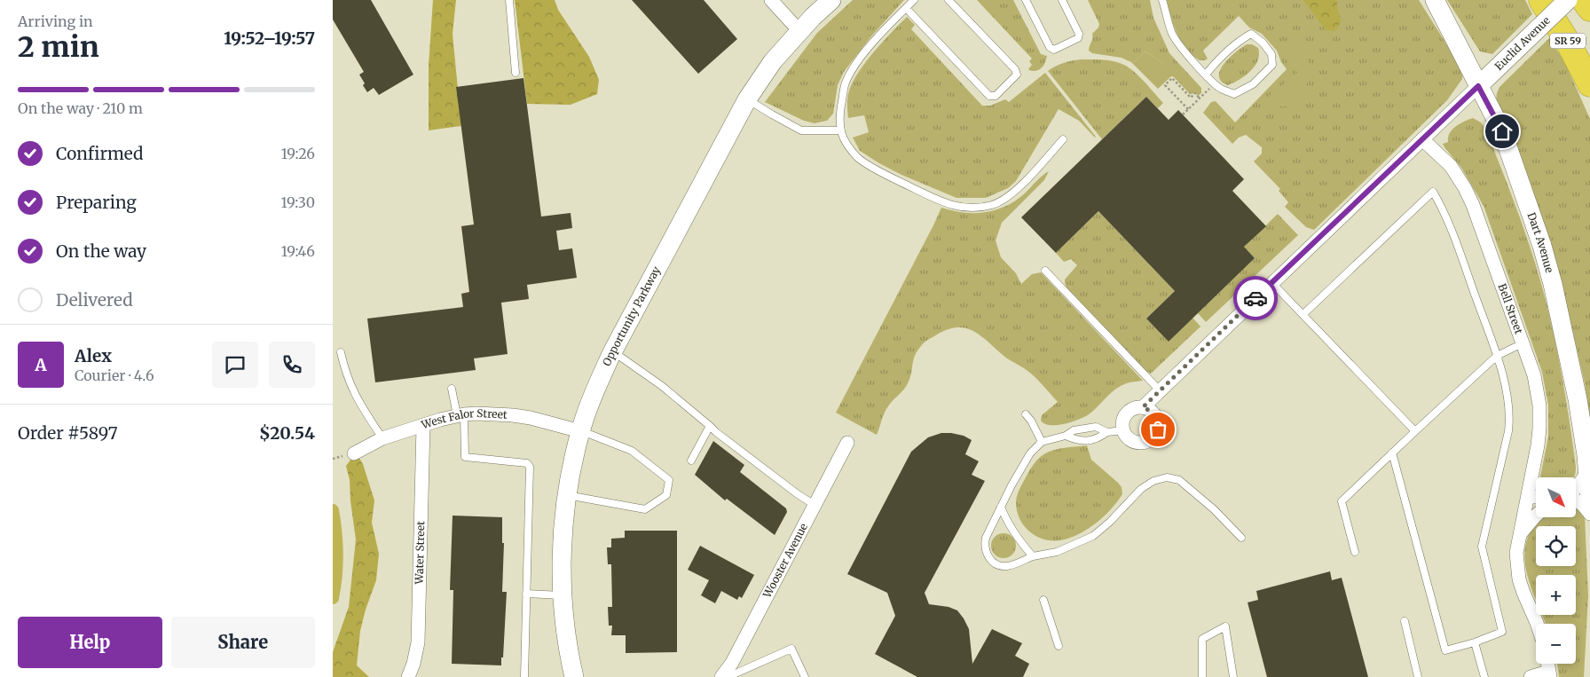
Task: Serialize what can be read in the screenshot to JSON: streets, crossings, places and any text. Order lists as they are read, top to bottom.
{
  "streets": {
    "highway": ["SR 59"],
    "main road": ["Euclid Avenue", "Dart Avenue", "Opportunity Parkway"],
    "street": [
      "Bell Street",
      "West Falor Street",
      "Water Street",
      "Wooster Avenue"
    ]
  },
  "crossings": [
    ["Euclid Avenue", "Dart Avenue"],
    ["Opportunity Parkway", "West Falor Street"],
    ["West Falor Street", "Water Street"]
  ],
  "north": "bottom right",
  "page": {
    "heading": ["2 min", "Arriving in", "19:52–19:57"],
    "panel": [
      "Alex",
      "Courier · 4.6",
      "Order #5897",
      "$20.54"
    ],
    "bar": "On the way · 210 m",
    "list": [
      ["Confirmed", "19:26"],
      ["Preparing", "19:30"],
      ["On the way", "19:46"],
      "Delivered"
    ],
    "round": "A",
    "map_buttons": ["+", "−"],
    "buttons": ["Help", "Share"]
  }
}
